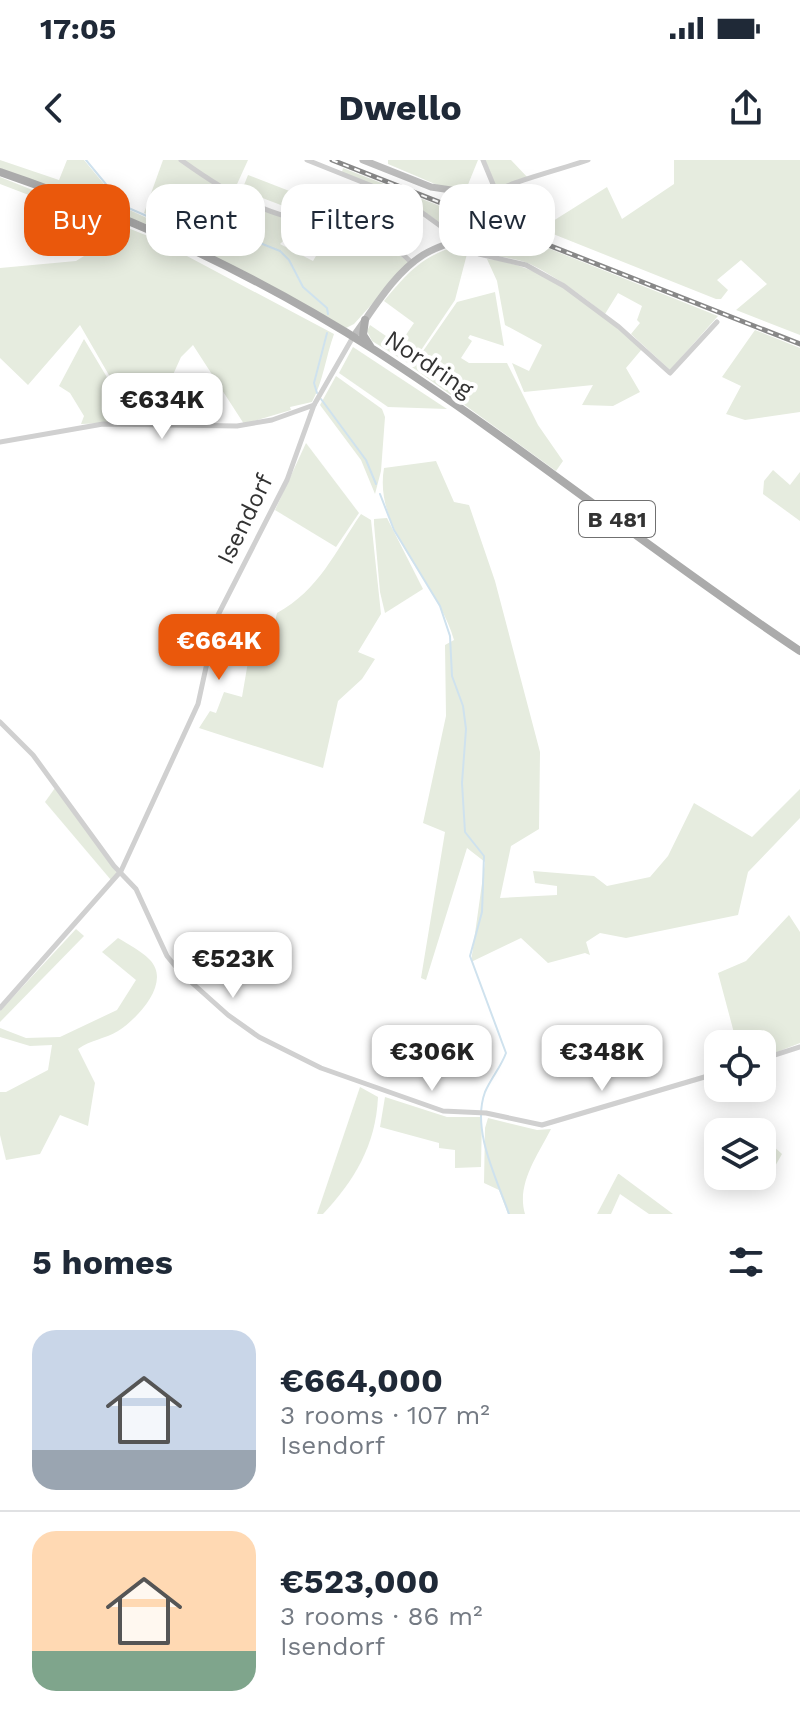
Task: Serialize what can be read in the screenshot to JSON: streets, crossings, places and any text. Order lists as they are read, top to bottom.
{
  "streets": {
    "main road": ["Nordring", "B 481"],
    "street": ["Isendorf"]
  },
  "crossings": [
    ["Nordring", "Isendorf"]
  ],
  "page": {
    "status": "17:05",
    "header": "Dwello",
    "chip": [
      "Buy",
      "Rent",
      "Filters",
      "New"
    ],
    "price": [
      "€634K",
      "€664K",
      "€523K",
      "€306K",
      "€348K"
    ],
    "heading": "5 homes",
    "list": [
      {
        "name": "€664,000",
        "note": "3 rooms · 107 m² · Isendorf"
      },
      {
        "name": "€523,000",
        "note": "3 rooms · 86 m² · Isendorf"
      }
    ]
  }
}
